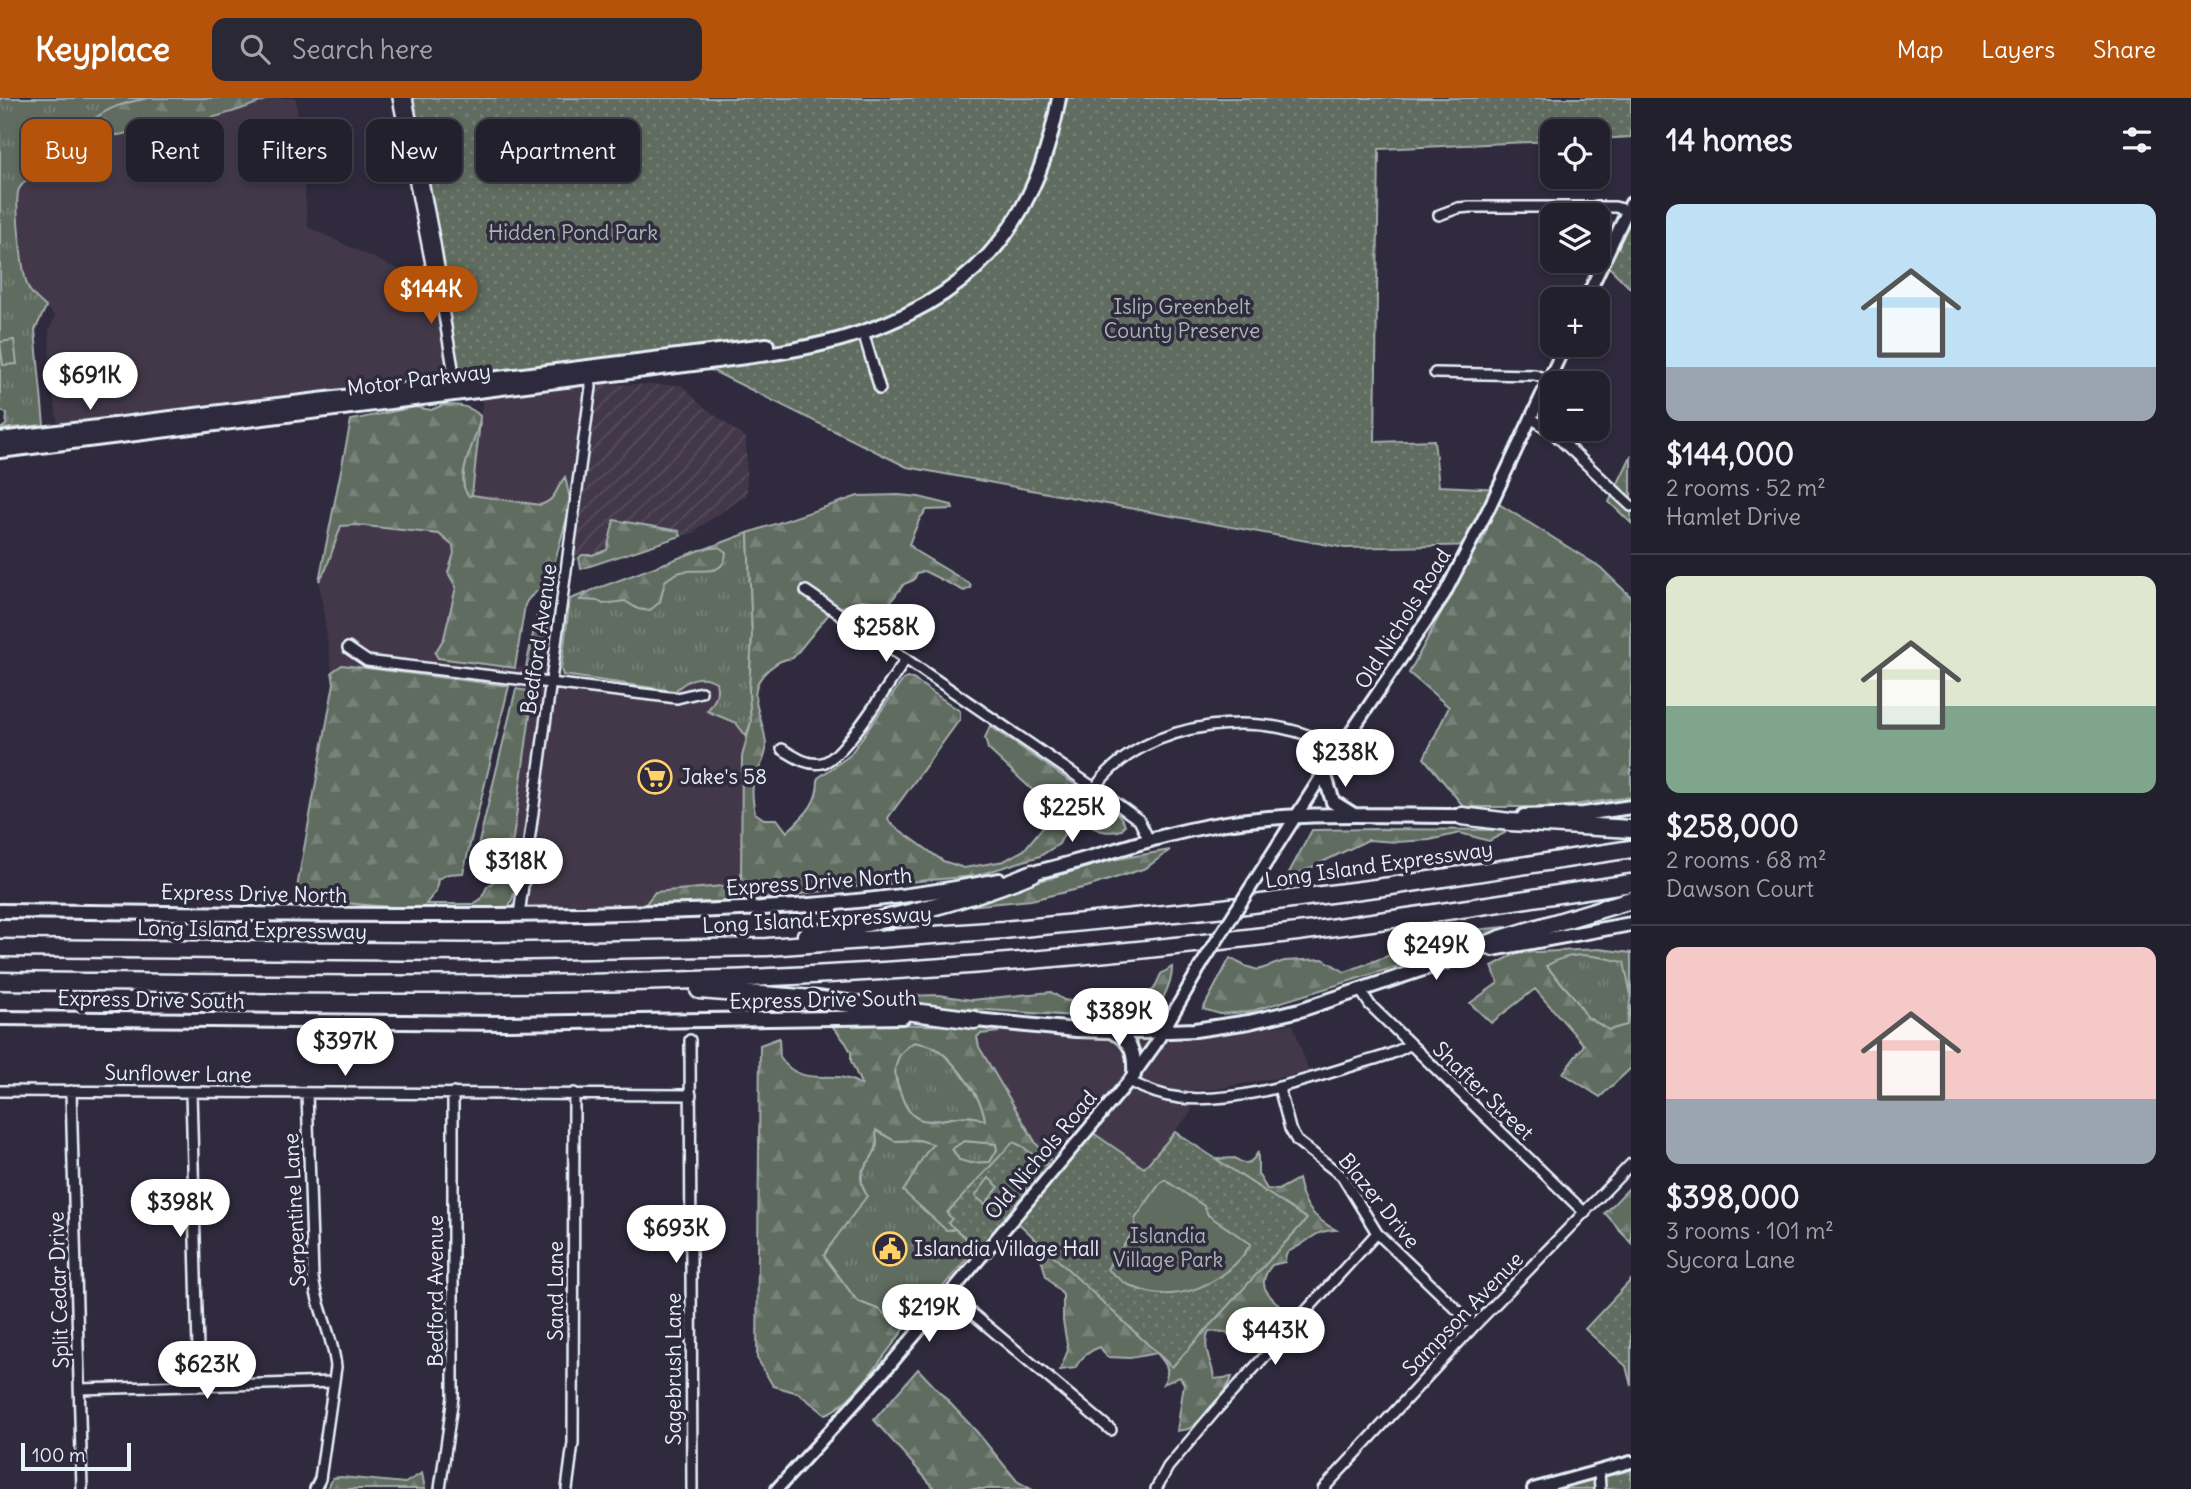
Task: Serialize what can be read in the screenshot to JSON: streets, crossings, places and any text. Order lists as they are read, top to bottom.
{
  "streets": {
    "highway": ["Long Island Expressway"],
    "main road": ["Motor Parkway", "Express Drive North", "Express Drive South"],
    "street": [
      "Old Nichols Road",
      "Bedford Avenue",
      "Sunflower Lane",
      "Shafter Street",
      "Blazer Drive",
      "Serpentine Lane",
      "Split Cedar Drive",
      "Sand Lane",
      "Sampson Avenue",
      "Sagebrush Lane"
    ]
  },
  "crossings": [
    ["Motor Parkway", "Bedford Avenue"],
    ["Old Nichols Road", "Express Drive North"],
    ["Old Nichols Road", "Express Drive South"],
    ["Bedford Avenue", "Express Drive North"],
    ["Bedford Avenue", "Sunflower Lane"],
    ["Express Drive South", "Shafter Street"],
    ["Sunflower Lane", "Serpentine Lane"],
    ["Sunflower Lane", "Split Cedar Drive"],
    ["Sunflower Lane", "Sand Lane"],
    ["Sunflower Lane", "Sagebrush Lane"],
    ["Shafter Street", "Sampson Avenue"],
    ["Blazer Drive", "Sampson Avenue"]
  ],
  "parks": ["Hidden Pond Park", "Islip Greenbelt County Preserve", "Islandia Village Park"],
  "places": {
    "supermarket": ["Jake's 58"],
    "public building": ["Islandia Village Hall"]
  },
  "scale_bar": "100 m",
  "page": {
    "header": "Keyplace",
    "search": "Search here",
    "nav": ["Map", "Layers", "Share"],
    "heading": "14 homes",
    "map_buttons": ["+", "−"],
    "chip": [
      "Buy",
      "Rent",
      "Filters",
      "New",
      "Apartment"
    ],
    "list": [
      {
        "name": "$144,000",
        "note": "2 rooms · 52 m² · Hamlet Drive"
      },
      {
        "name": "$258,000",
        "note": "2 rooms · 68 m² · Dawson Court"
      },
      {
        "name": "$398,000",
        "note": "3 rooms · 101 m² · Sycora Lane"
      }
    ],
    "price": [
      "$144K",
      "$691K",
      "$258K",
      "$238K",
      "$225K",
      "$318K",
      "$249K",
      "$389K",
      "$397K",
      "$398K",
      "$693K",
      "$219K",
      "$443K",
      "$623K"
    ],
    "scale": "100 m"
  }
}
